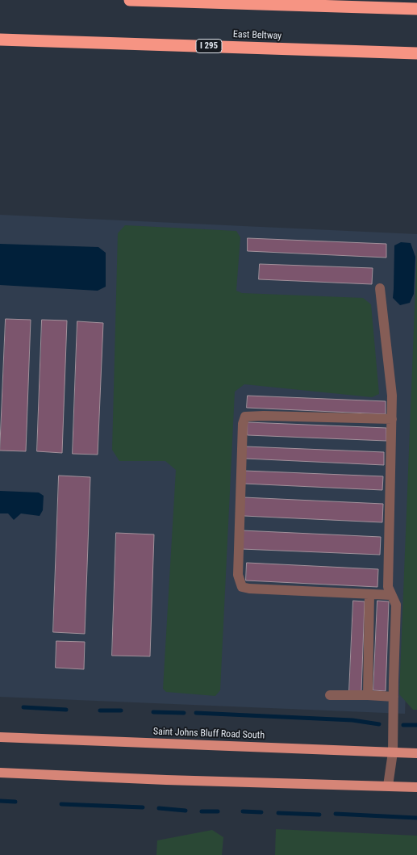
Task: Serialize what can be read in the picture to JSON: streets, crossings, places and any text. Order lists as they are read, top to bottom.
{
  "streets": {
    "highway": ["East Beltway", "I 295"],
    "main road": ["Saint Johns Bluff Road South"]
  }
}
